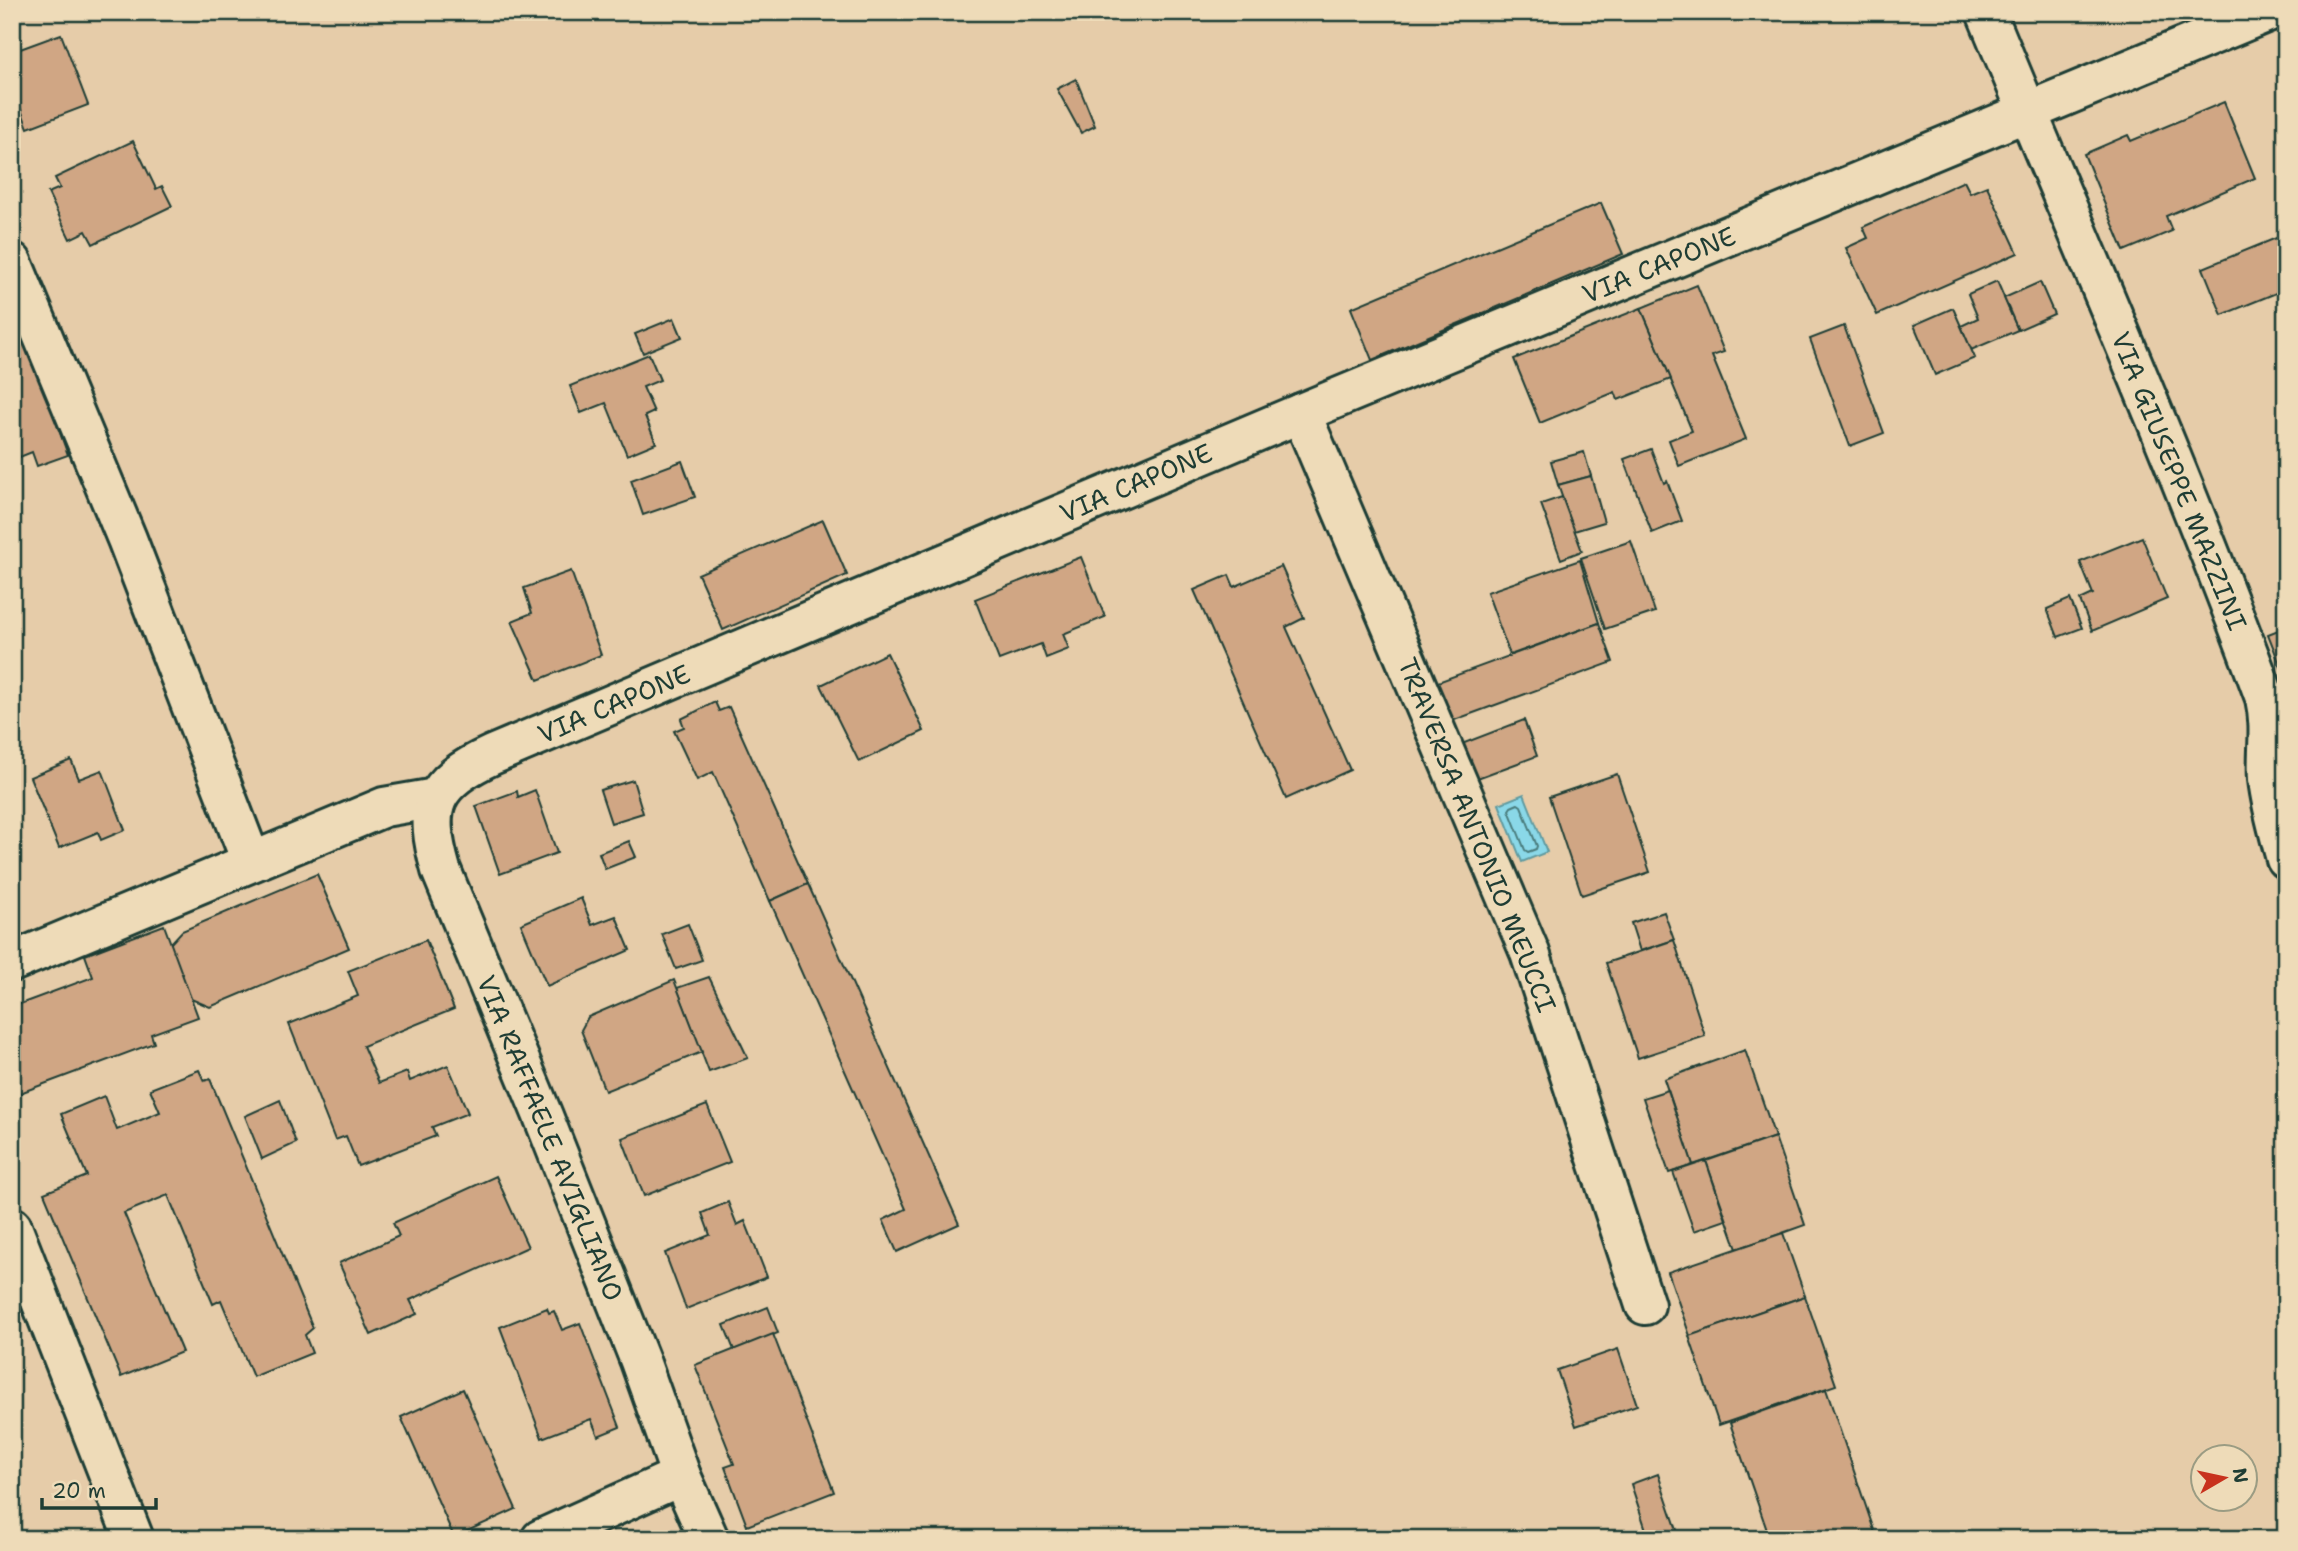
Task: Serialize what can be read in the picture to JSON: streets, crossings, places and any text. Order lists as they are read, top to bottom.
{
  "streets": {
    "street": [
      "VIA CAPONE",
      "VIA GIUSEPPE MAZZINI",
      "TRAVERSA ANTONIO MEUCCI",
      "VIA RAFFAELE AVIGLIANO"
    ]
  },
  "crossings": [
    ["VIA CAPONE", "VIA GIUSEPPE MAZZINI"],
    ["VIA CAPONE", "TRAVERSA ANTONIO MEUCCI"],
    ["VIA CAPONE", "VIA RAFFAELE AVIGLIANO"]
  ],
  "scale_bar": "20 m",
  "north": "right"
}
